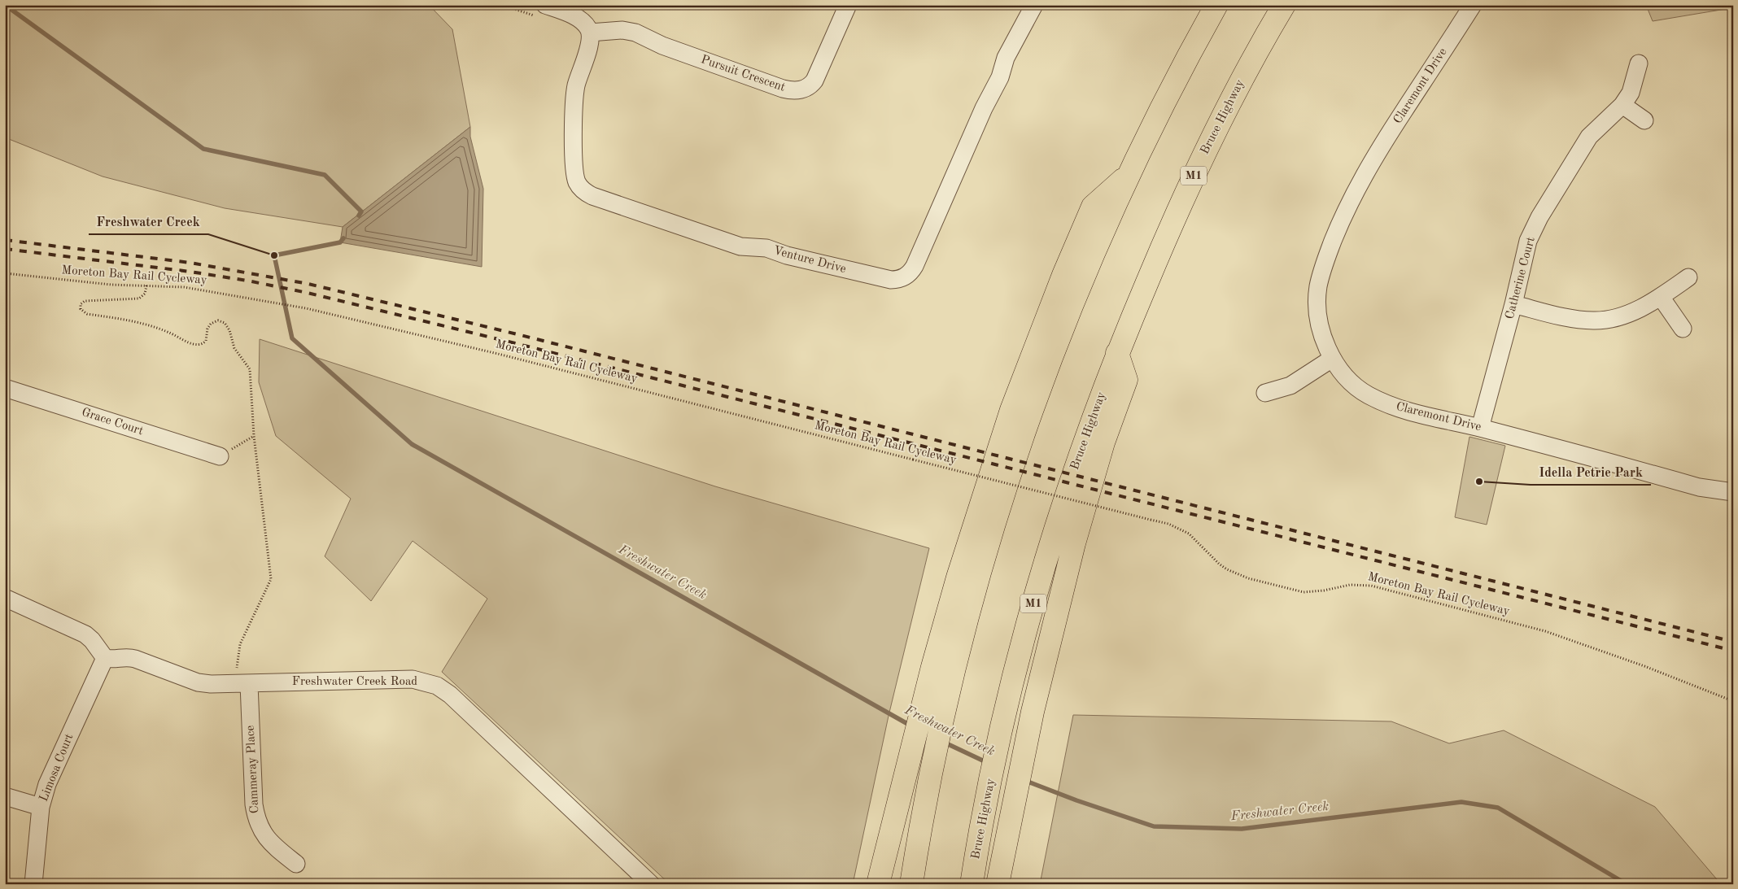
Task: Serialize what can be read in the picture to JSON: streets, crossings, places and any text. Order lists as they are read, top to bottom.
{
  "streets": {
    "highway": ["Bruce Highway", "M1"],
    "street": [
      "Pursuit Crescent",
      "Claremont Drive",
      "Venture Drive",
      "Catherine Court",
      "Grace Court",
      "Freshwater Creek Road",
      "Limosa Court",
      "Cammeray Place"
    ],
    "path": ["Moreton Bay Rail Cycleway"]
  },
  "crossings": [
    ["Pursuit Crescent", "Venture Drive"],
    ["Claremont Drive", "Catherine Court"],
    ["Freshwater Creek Road", "Limosa Court"],
    ["Freshwater Creek Road", "Cammeray Place"]
  ],
  "water": ["Freshwater Creek"],
  "places": ["Freshwater Creek", "Idella Petrie Park"]
}
